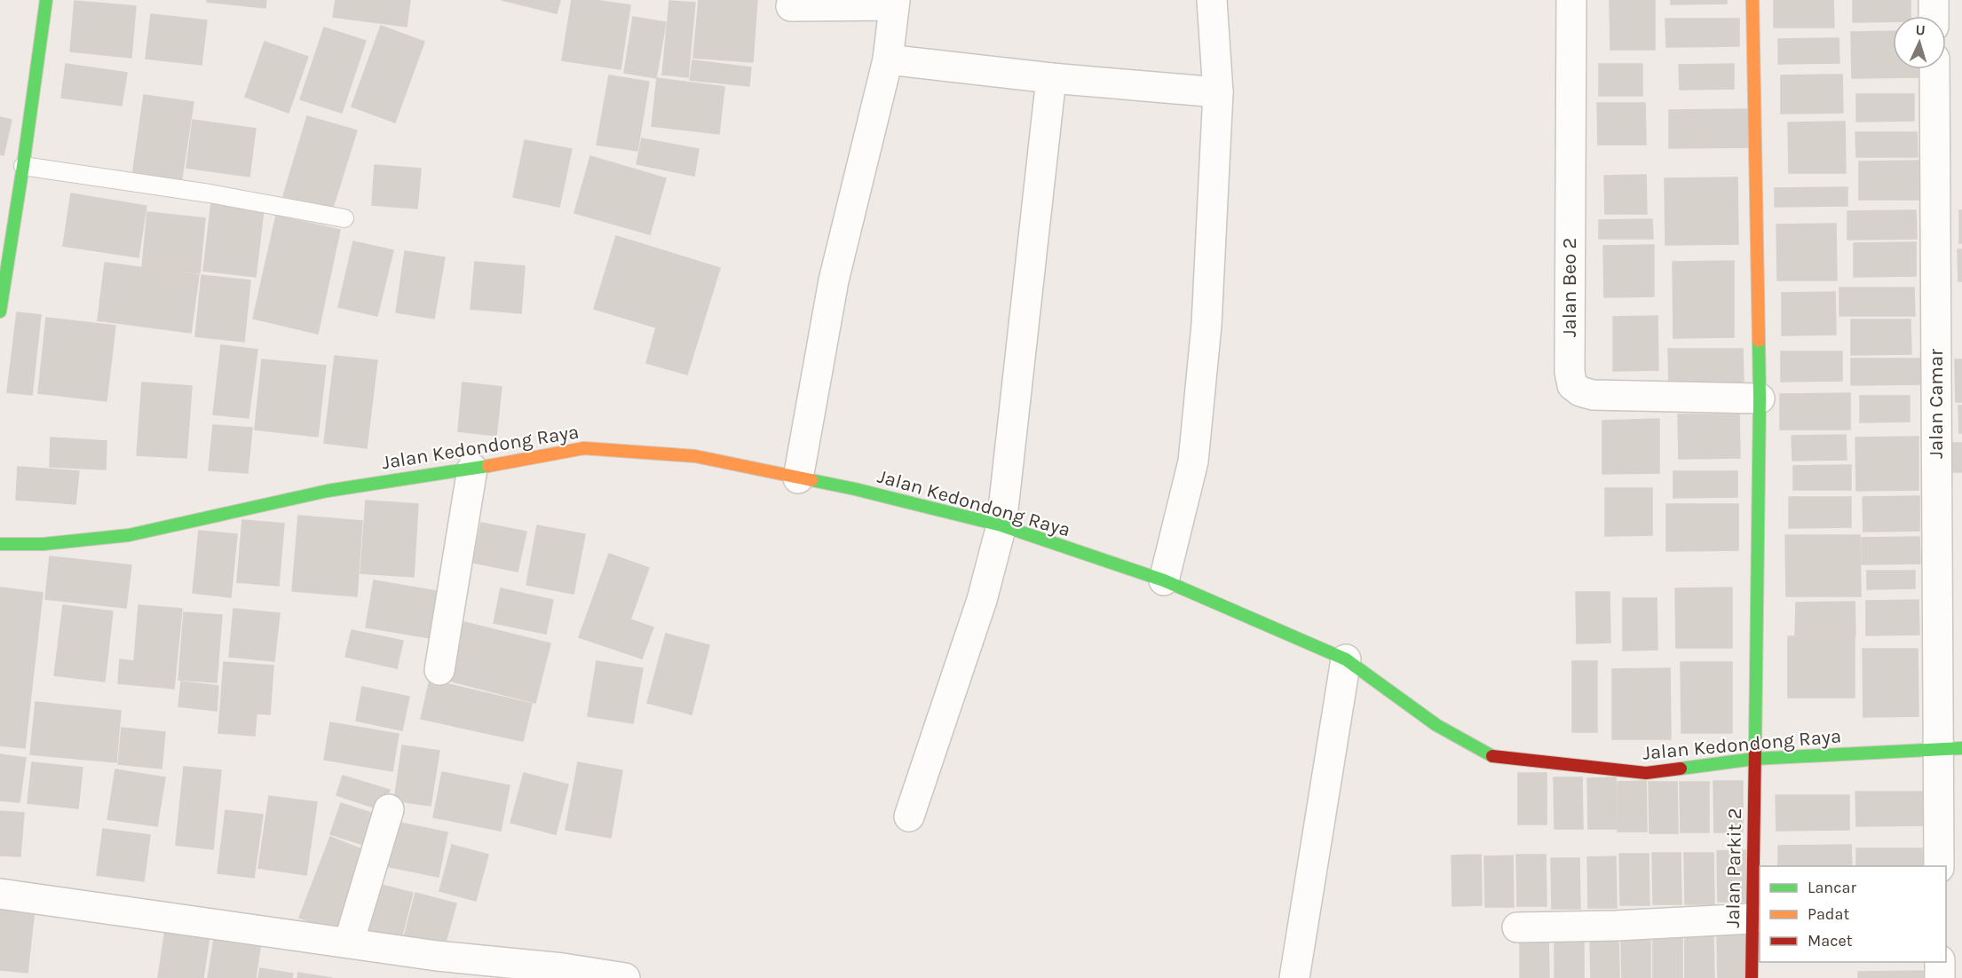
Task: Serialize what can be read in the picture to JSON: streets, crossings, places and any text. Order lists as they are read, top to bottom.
{
  "streets": {
    "street": [
      "Jalan Beo 2",
      "Jalan Camar",
      "Jalan Kedondong Raya",
      "Jalan Parkit 2"
    ]
  },
  "crossings": [
    ["Jalan Beo 2", "Jalan Parkit 2"],
    ["Jalan Camar", "Jalan Kedondong Raya"],
    ["Jalan Kedondong Raya", "Jalan Parkit 2"]
  ],
  "legend": ["Lancar", "Padat", "Macet"],
  "north": "top"
}
